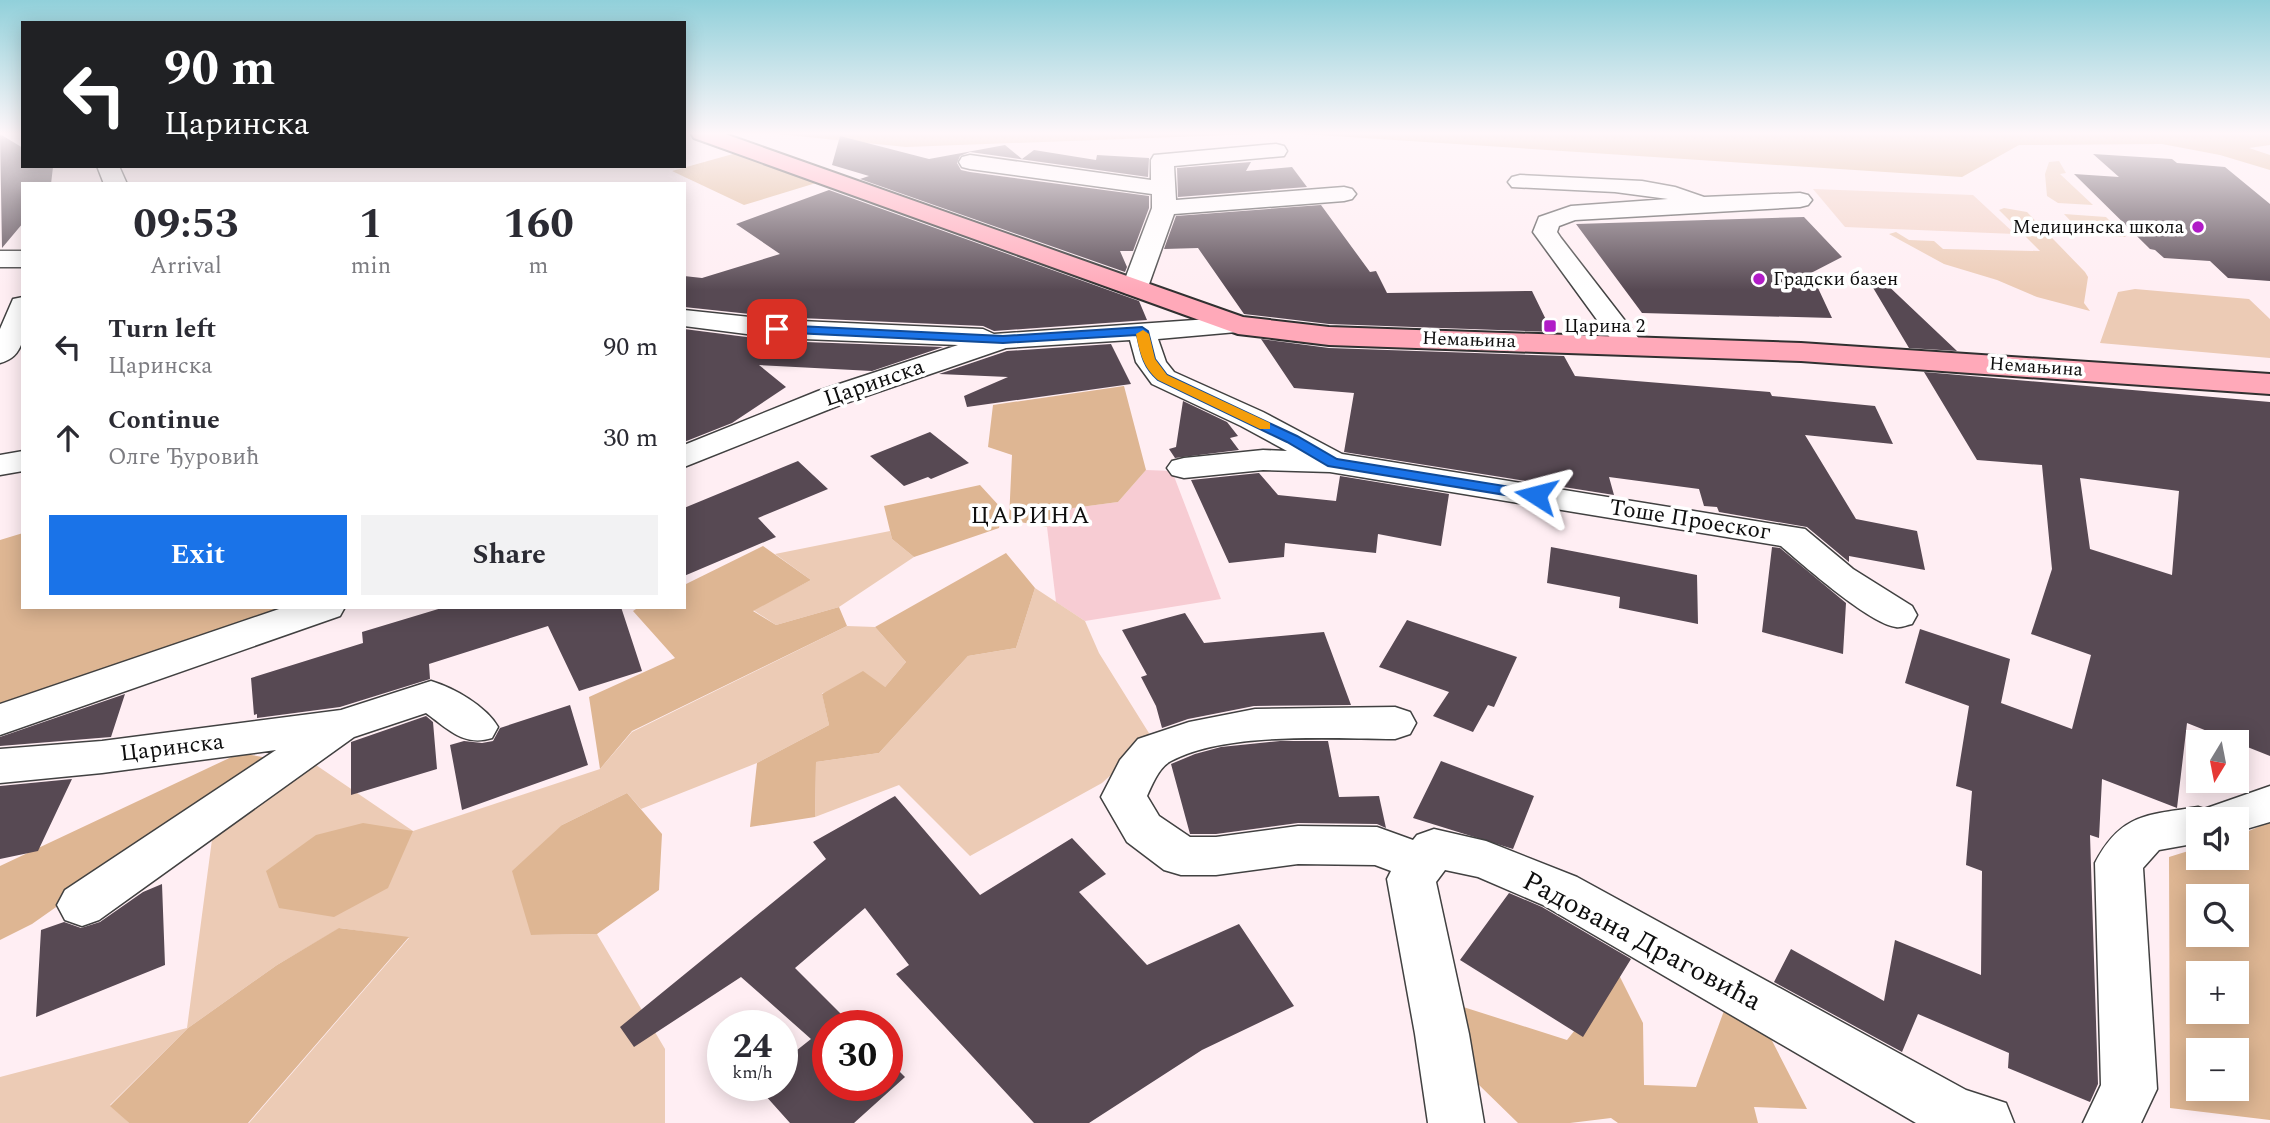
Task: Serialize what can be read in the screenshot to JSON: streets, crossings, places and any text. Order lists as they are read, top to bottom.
{
  "streets": {
    "main road": ["Немањина"],
    "street": ["Царинска", "Тоше Проеског", "Радована Драговића"]
  },
  "crossings": [
    ["Немањина", "Царинска"],
    ["Царинска", "Тоше Проеског"]
  ],
  "districts": ["ЦАРИНА"],
  "places": {
    "other": ["Медицинска школа", "Градски базен"],
    "transit": ["Царина 2"]
  },
  "north": "bottom",
  "page": {
    "turn": ["90 m", "Царинска"],
    "eta": [
      "09:53",
      "Arrival",
      "1",
      "min",
      "160",
      "m"
    ],
    "list": [
      {
        "name": "Turn left",
        "note": "Царинска",
        "value": "90 m"
      },
      {
        "name": "Continue",
        "note": "Олге Ђуровић",
        "value": "30 m"
      }
    ],
    "buttons": ["Exit", "Share"],
    "map_buttons": ["+", "−"],
    "speed": "24 km/h",
    "limit": "30"
  }
}
